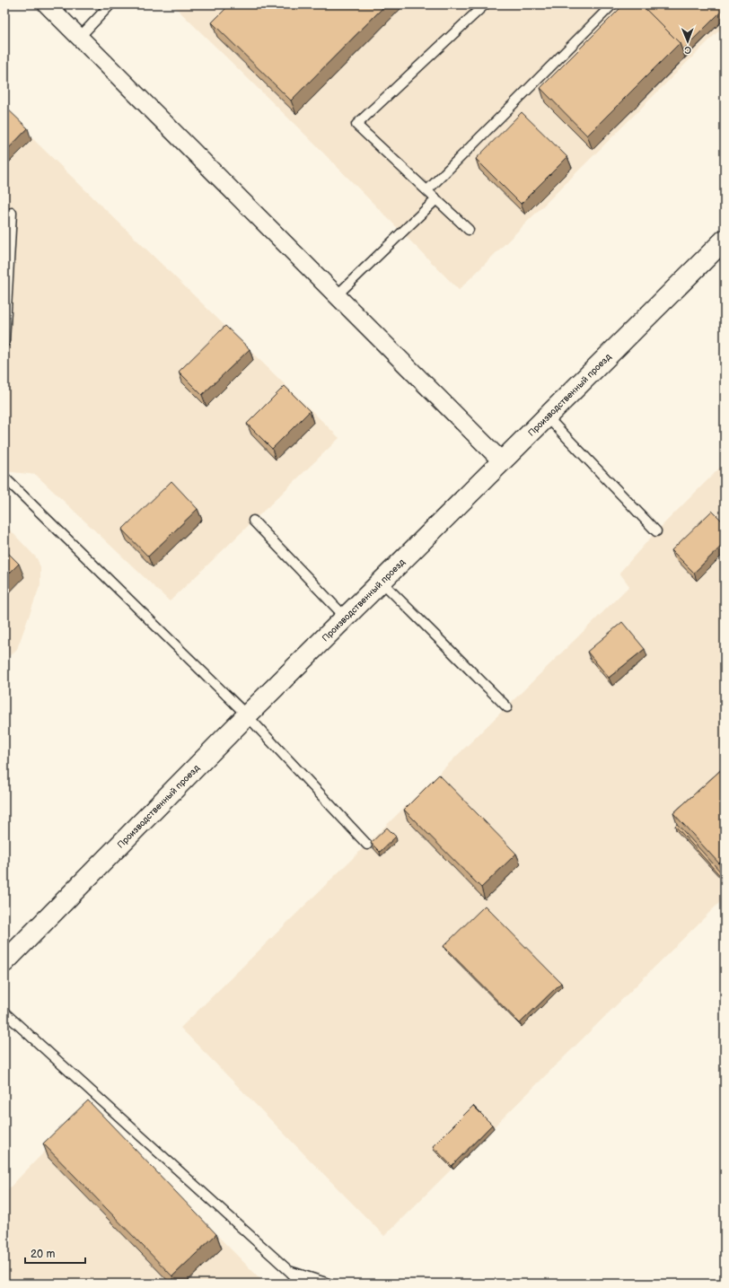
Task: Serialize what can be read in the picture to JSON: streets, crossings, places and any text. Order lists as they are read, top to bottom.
{
  "streets": {
    "street": ["Производственный проезд"]
  },
  "scale_bar": "20 m",
  "north": "bottom"
}
